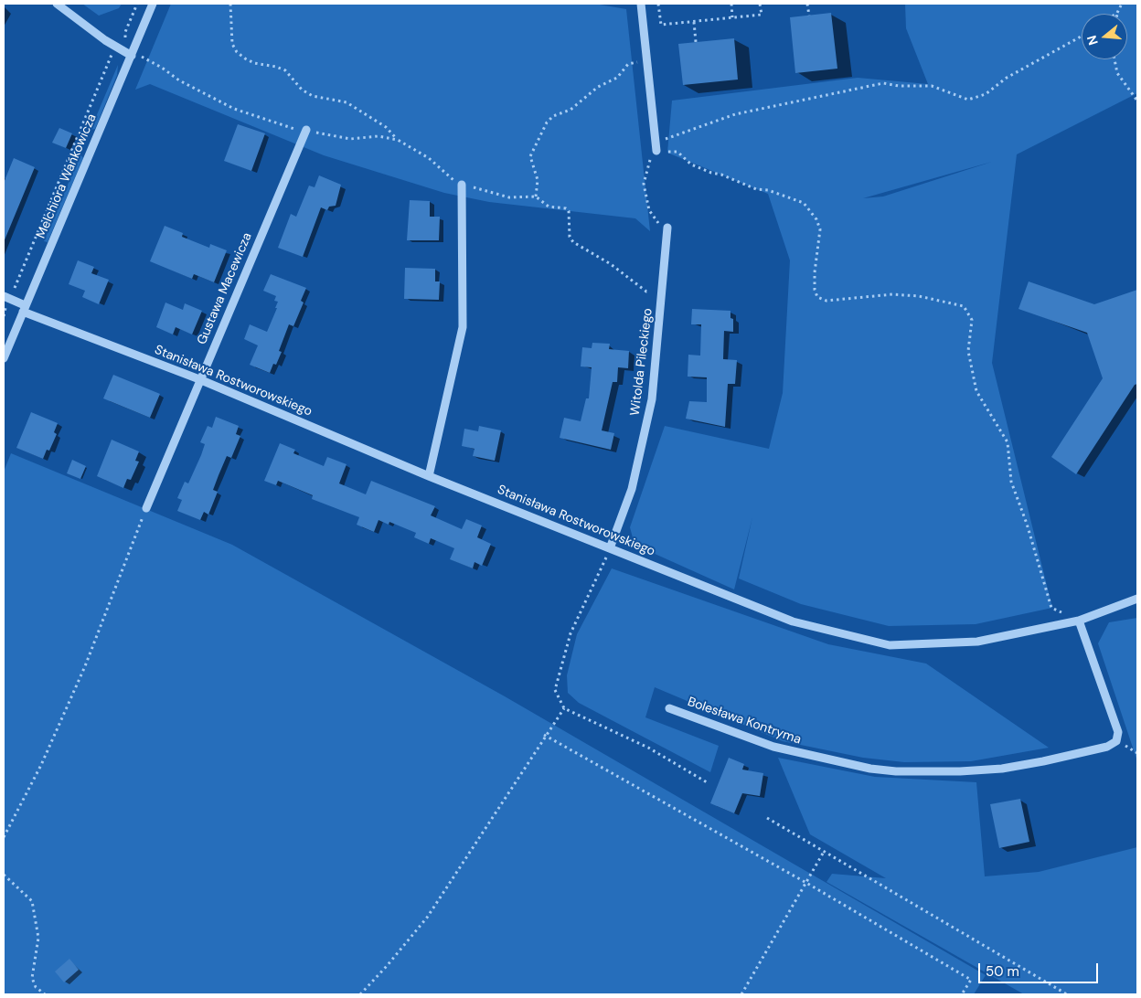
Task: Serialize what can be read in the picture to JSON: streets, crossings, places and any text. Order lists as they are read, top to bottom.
{
  "streets": {
    "street": [
      "Melchiora Wańkowicza",
      "Gustawa Macewicza",
      "Witolda Pileckiego",
      "Stanisława Rostworowskiego",
      "Bolesława Kontryma"
    ]
  },
  "crossings": [
    ["Melchiora Wańkowicza", "Stanisława Rostworowskiego"],
    ["Gustawa Macewicza", "Stanisława Rostworowskiego"],
    ["Witolda Pileckiego", "Stanisława Rostworowskiego"],
    ["Stanisława Rostworowskiego", "Bolesława Kontryma"]
  ],
  "scale_bar": "50 m",
  "north": "left"
}
